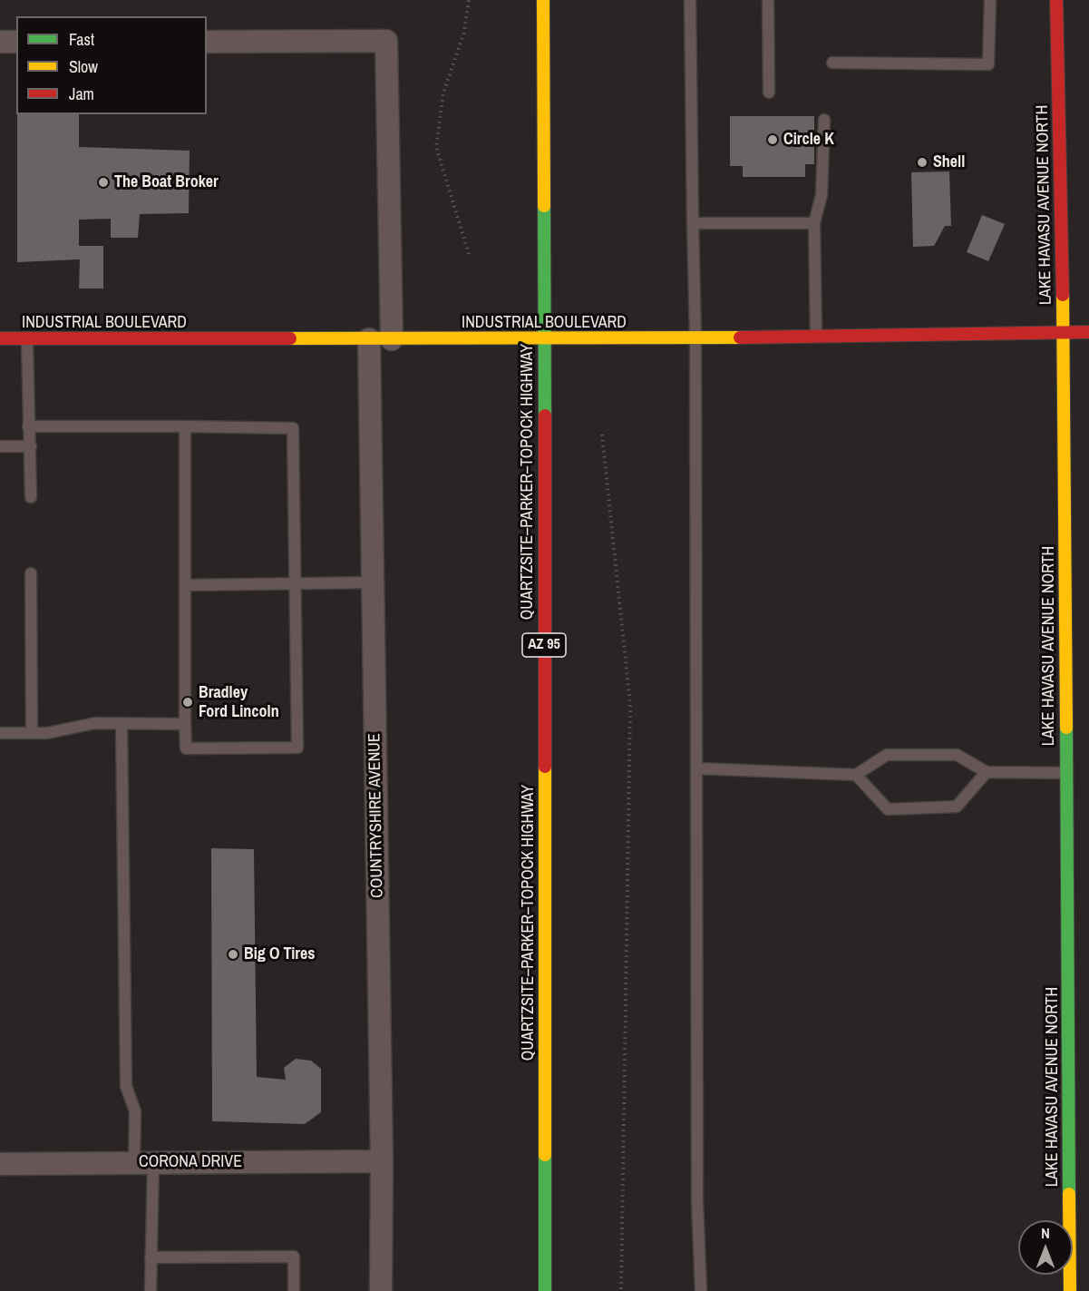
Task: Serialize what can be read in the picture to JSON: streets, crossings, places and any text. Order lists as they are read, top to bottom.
{
  "streets": {
    "main road": [
      "LAKE HAVASU AVENUE NORTH",
      "INDUSTRIAL BOULEVARD",
      "QUARTZSITE–PARKER–TOPOCK HIGHWAY",
      "AZ 95"
    ],
    "street": ["COUNTRYSHIRE AVENUE", "CORONA DRIVE"]
  },
  "crossings": [
    ["LAKE HAVASU AVENUE NORTH", "INDUSTRIAL BOULEVARD"],
    ["INDUSTRIAL BOULEVARD", "QUARTZSITE–PARKER–TOPOCK HIGHWAY"],
    ["INDUSTRIAL BOULEVARD", "COUNTRYSHIRE AVENUE"],
    ["COUNTRYSHIRE AVENUE", "CORONA DRIVE"]
  ],
  "places": [
    "Circle K",
    "Shell",
    "The Boat Broker",
    "Bradley Ford Lincoln",
    "Big O Tires"
  ],
  "legend": ["Fast", "Slow", "Jam"],
  "north": "top"
}
